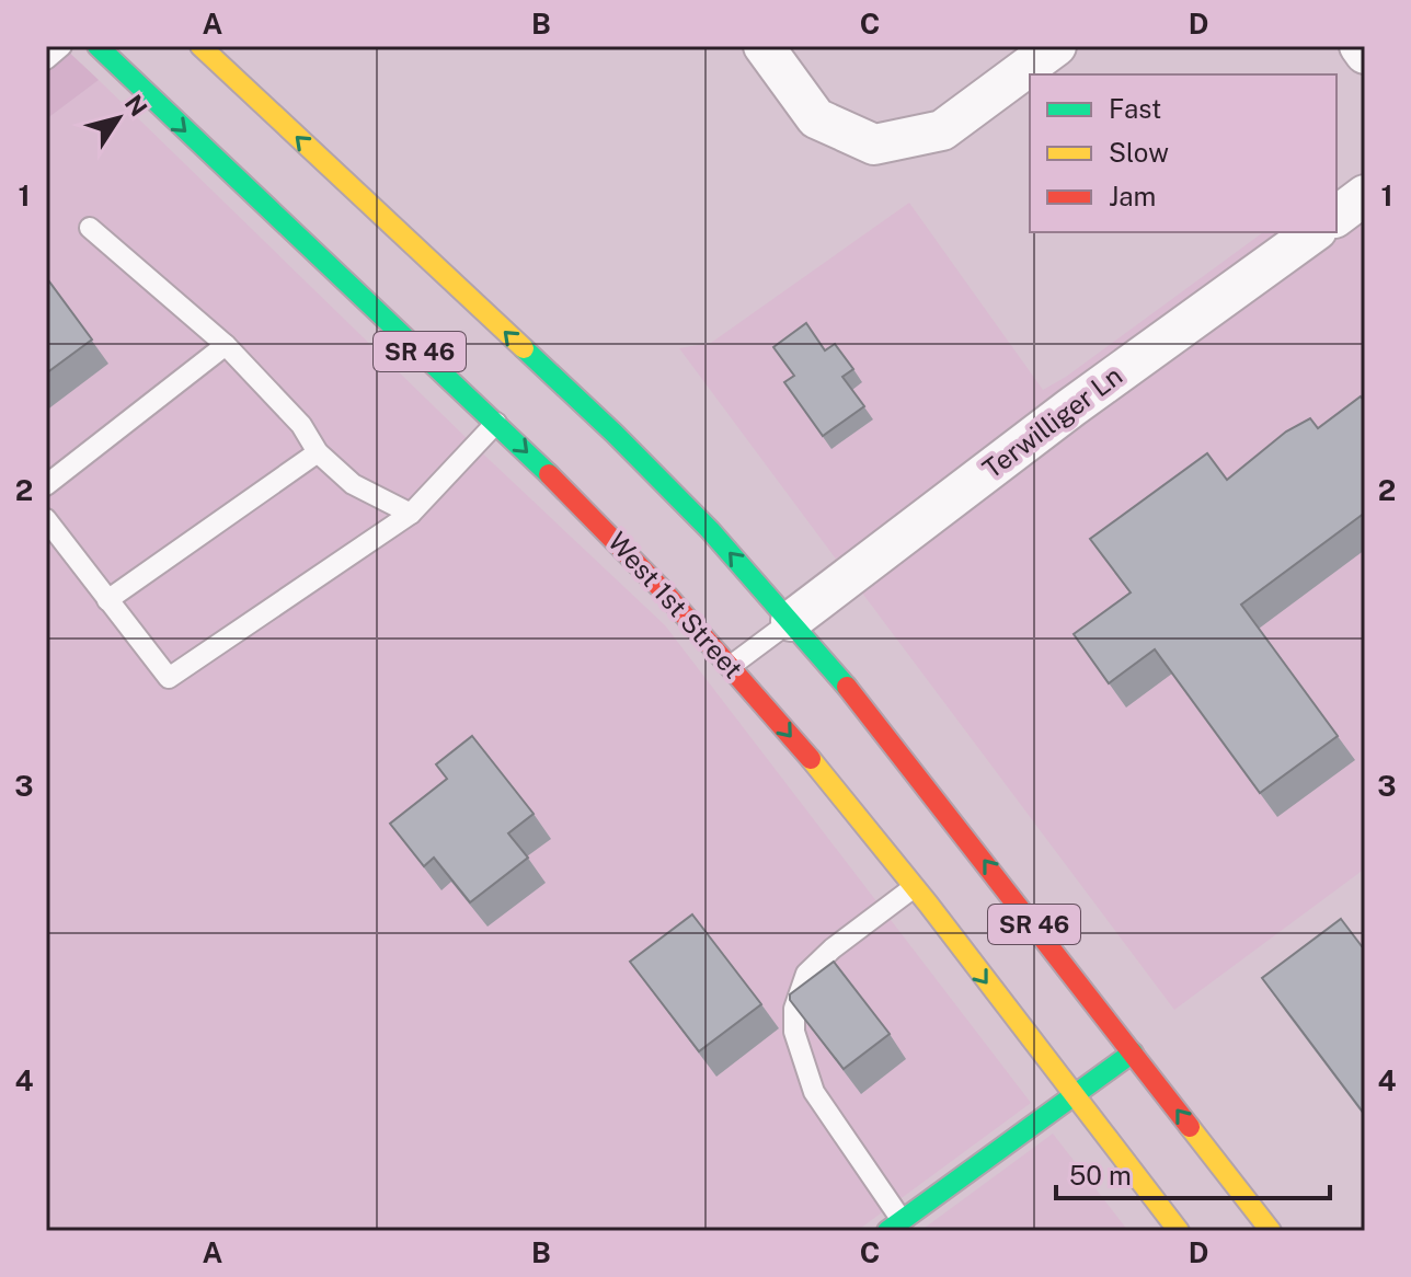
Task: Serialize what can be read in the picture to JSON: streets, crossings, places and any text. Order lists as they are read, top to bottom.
{
  "streets": {
    "main road": ["SR 46", "West 1st Street"],
    "street": ["Terwilliger Ln"]
  },
  "crossings": [
    ["SR 46", "Terwilliger Ln"]
  ],
  "legend": ["Fast", "Slow", "Jam"],
  "scale_bar": "50 m",
  "north": "top right",
  "grid": {
    "columns": [
      "A",
      "B",
      "C",
      "D"
    ],
    "rows": [
      "1",
      "2",
      "3",
      "4"
    ]
  }
}
